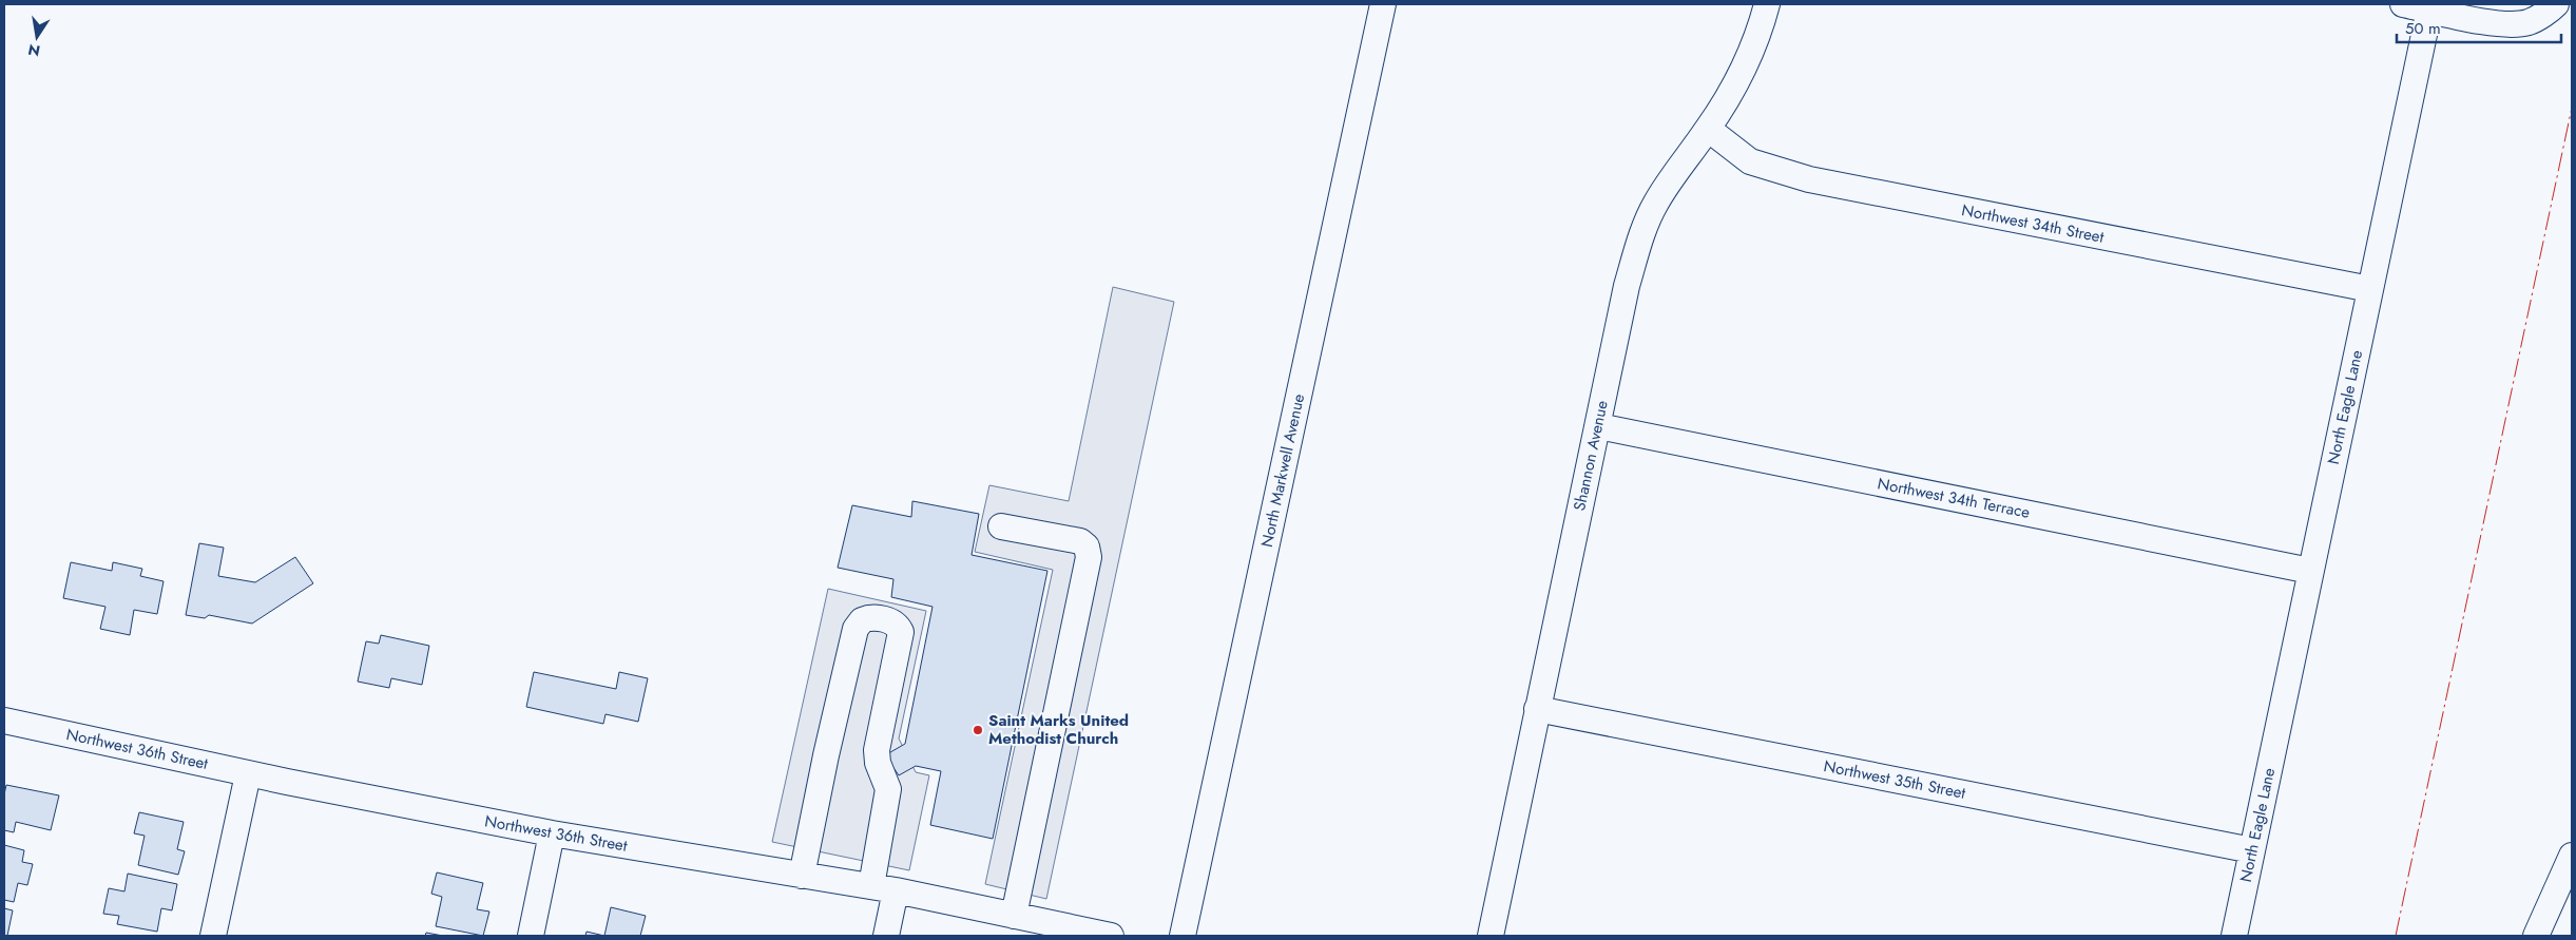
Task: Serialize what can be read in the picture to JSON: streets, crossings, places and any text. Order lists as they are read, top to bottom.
{
  "streets": {
    "street": [
      "Northwest 34th Street",
      "North Eagle Lane",
      "Shannon Avenue",
      "North Markwell Avenue",
      "Northwest 34th Terrace",
      "Northwest 36th Street",
      "Northwest 35th Street"
    ]
  },
  "crossings": [
    ["Northwest 34th Street", "North Eagle Lane"],
    ["Northwest 34th Street", "Shannon Avenue"],
    ["North Eagle Lane", "Northwest 34th Terrace"],
    ["North Eagle Lane", "Northwest 35th Street"],
    ["Shannon Avenue", "Northwest 34th Terrace"],
    ["Shannon Avenue", "Northwest 35th Street"]
  ],
  "places": ["Saint Marks United Methodist Church"],
  "scale_bar": "50 m",
  "north": "bottom"
}
